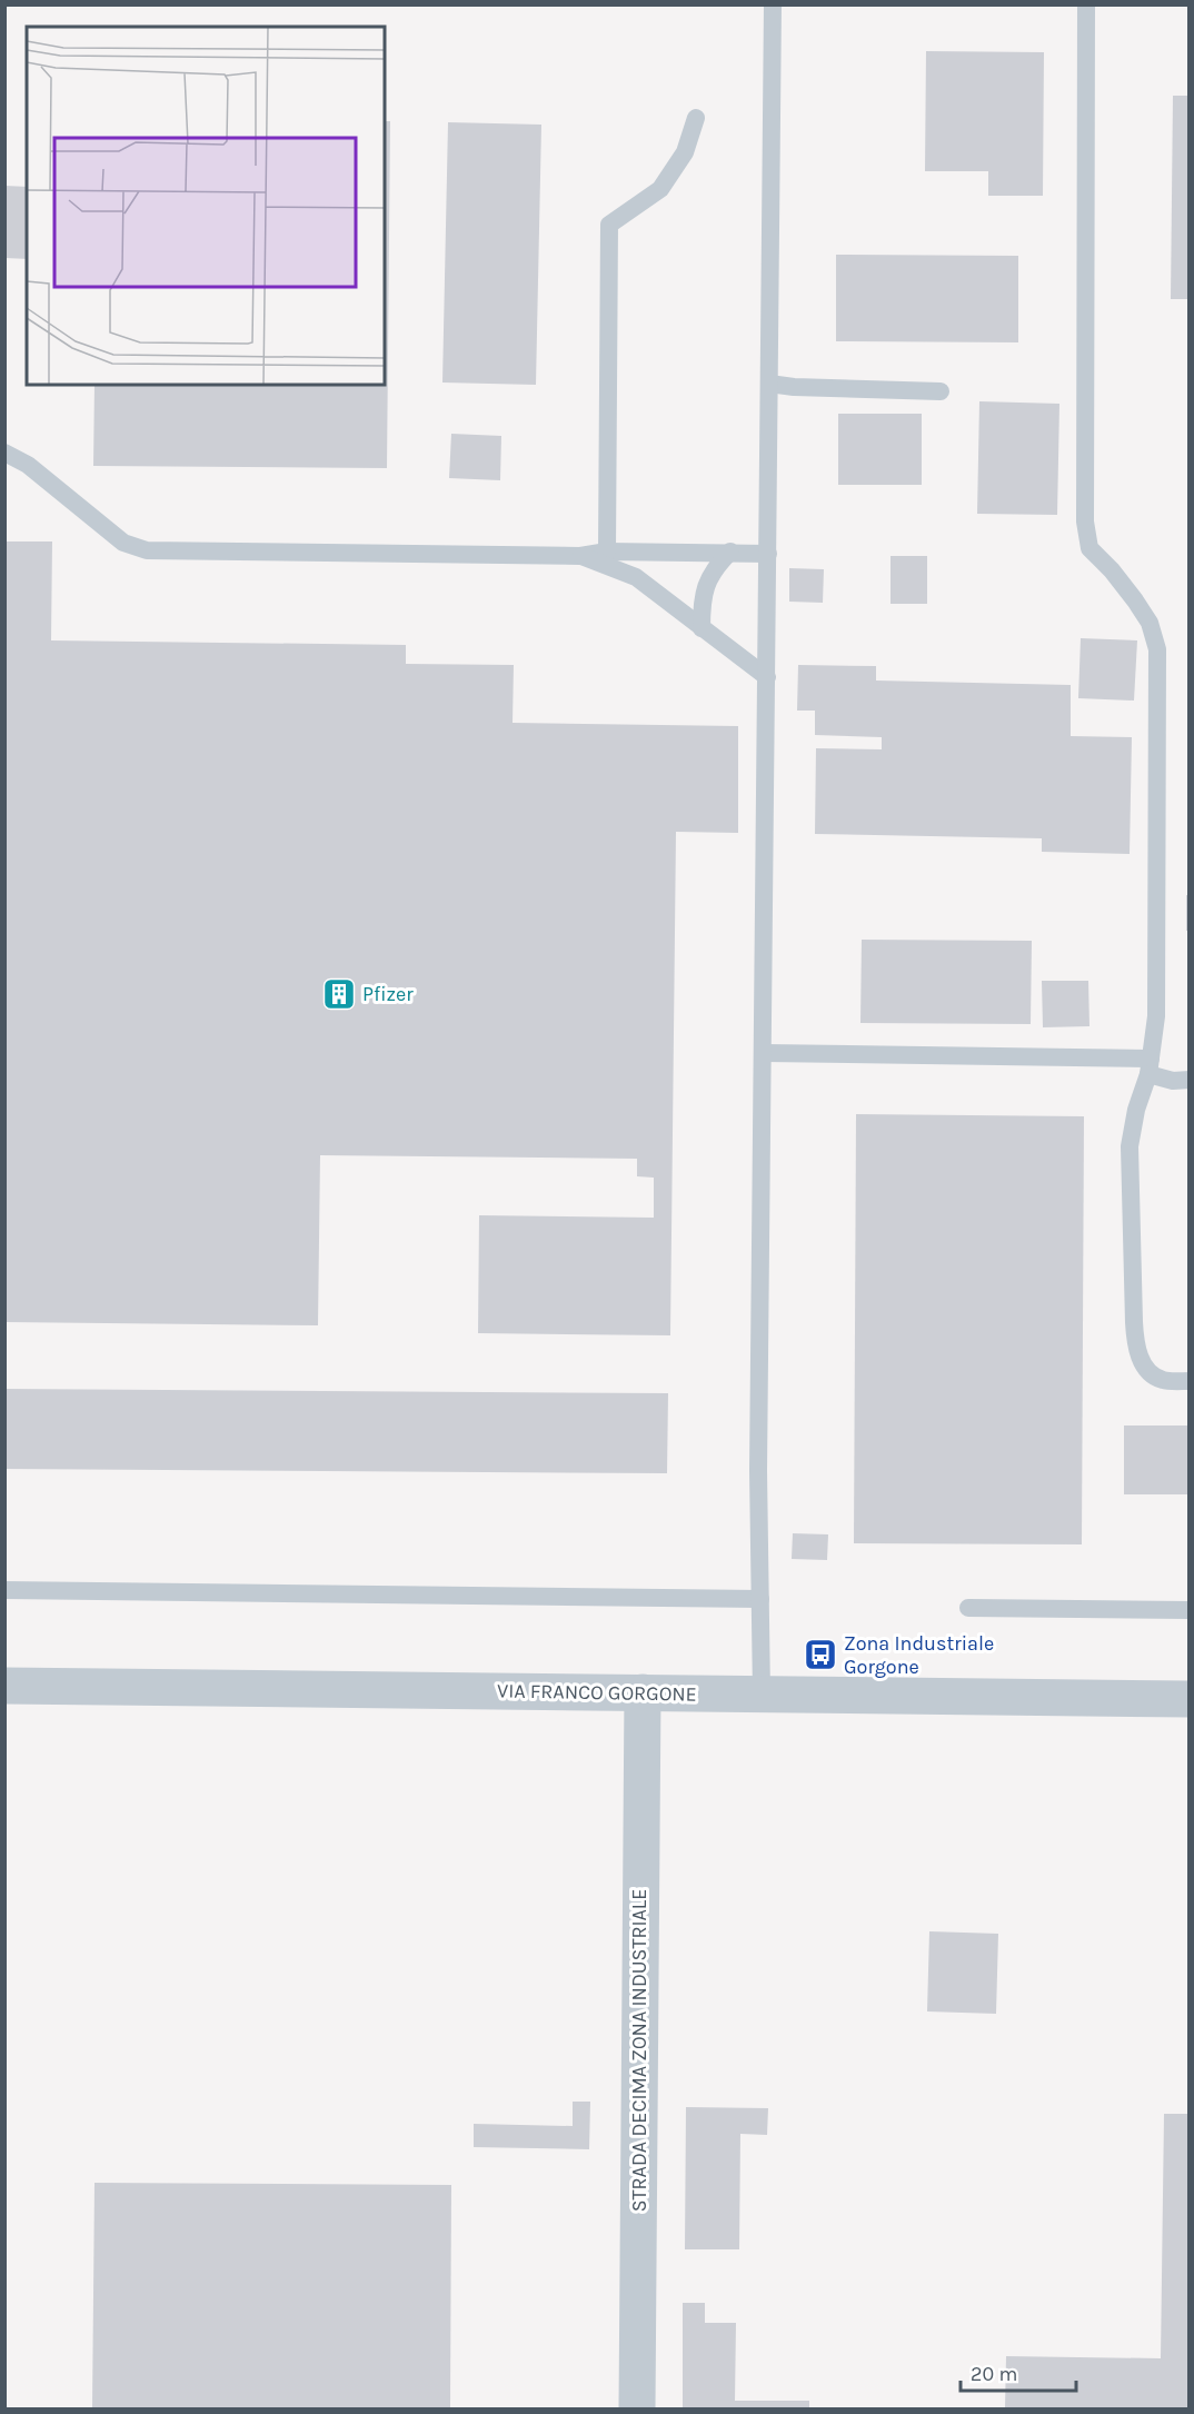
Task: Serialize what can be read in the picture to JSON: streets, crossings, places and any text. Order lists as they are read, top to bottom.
{
  "streets": {
    "street": ["VIA FRANCO GORGONE", "STRADA DECIMA ZONA INDUSTRIALE"]
  },
  "crossings": [
    ["VIA FRANCO GORGONE", "STRADA DECIMA ZONA INDUSTRIALE"]
  ],
  "places": {
    "building": ["Pfizer"],
    "bus stop": ["Zona Industriale Gorgone"]
  },
  "scale_bar": "20 m"
}
